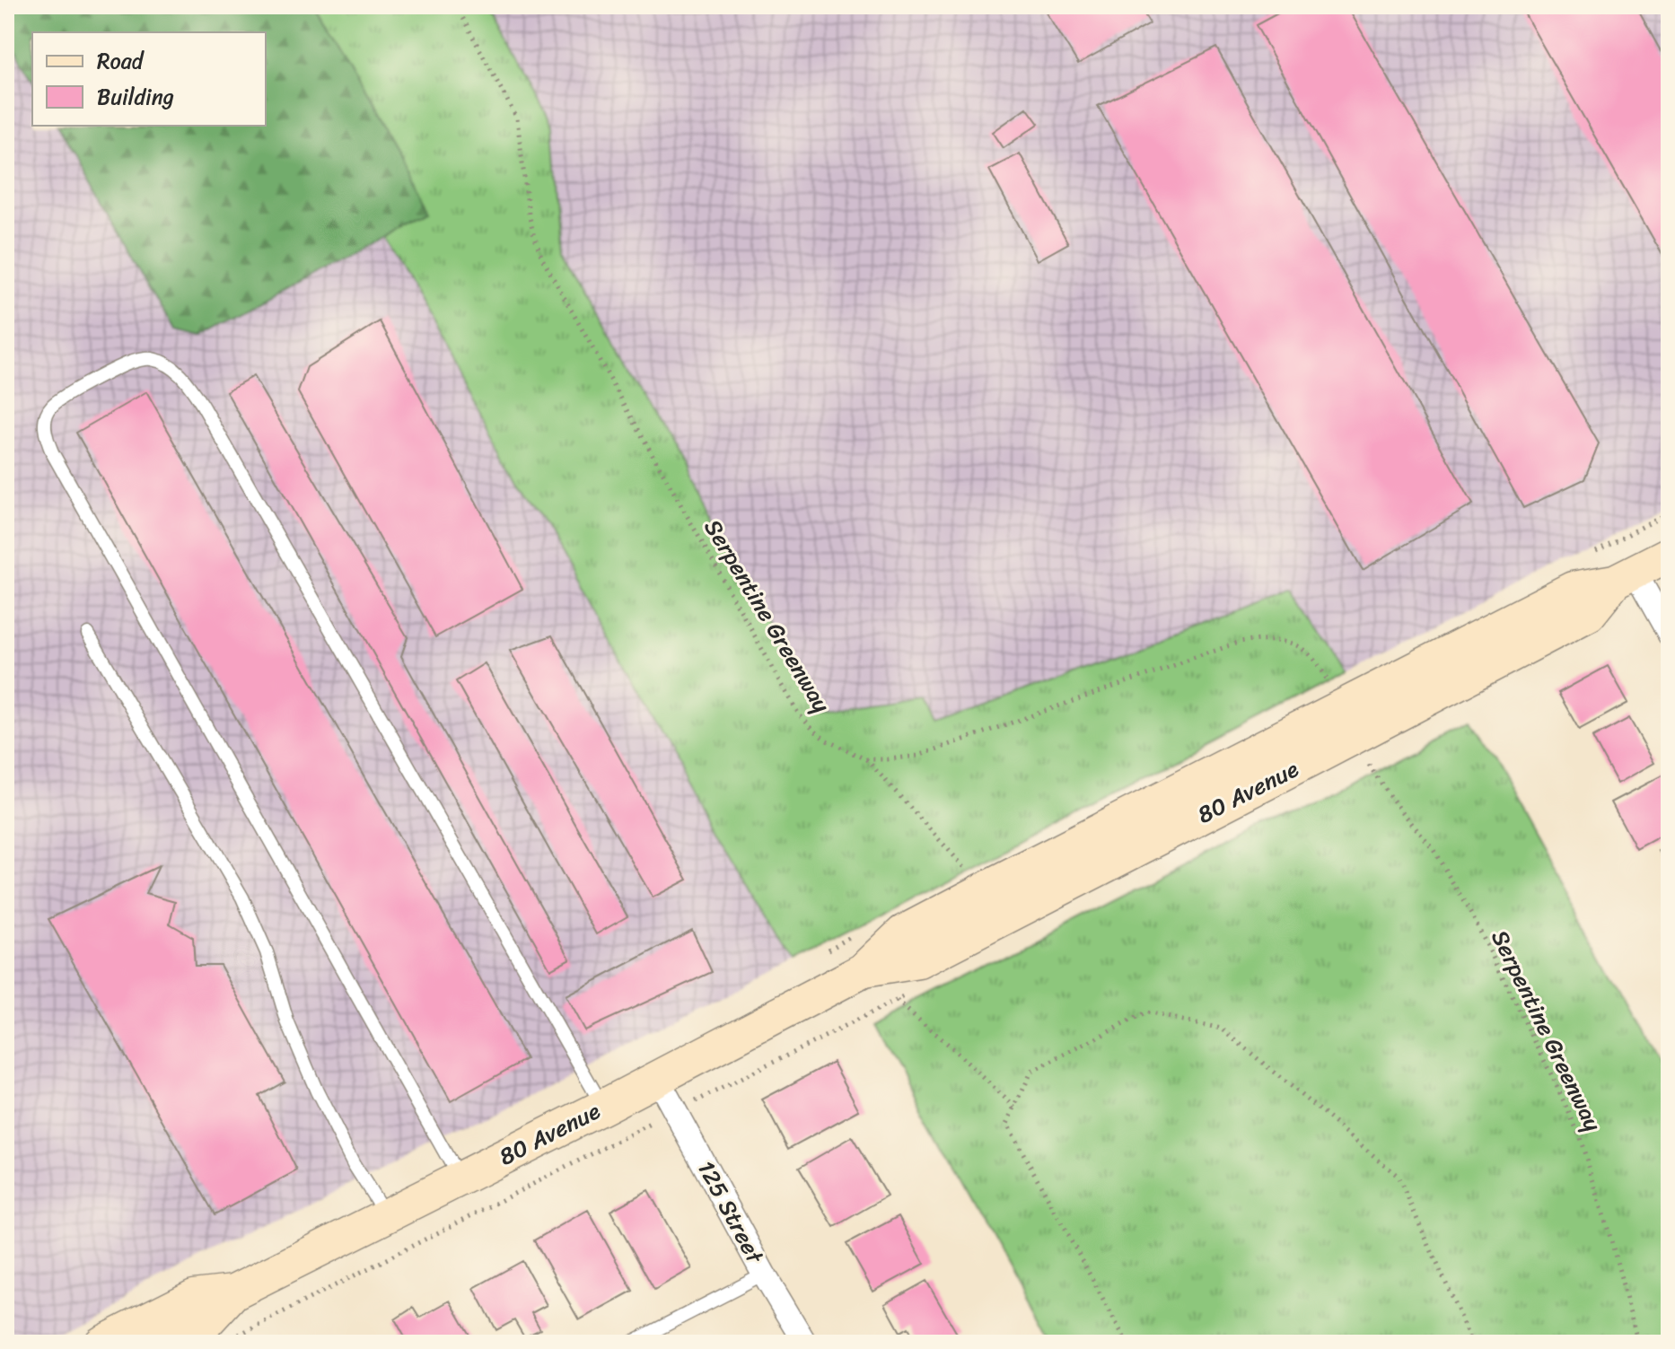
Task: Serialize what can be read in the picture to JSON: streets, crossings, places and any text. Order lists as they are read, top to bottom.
{
  "streets": {
    "main road": ["80 Avenue"],
    "street": ["125 Street"],
    "path": ["Serpentine Greenway"]
  },
  "crossings": [
    ["80 Avenue", "125 Street"]
  ],
  "legend": ["Road", "Building"]
}
